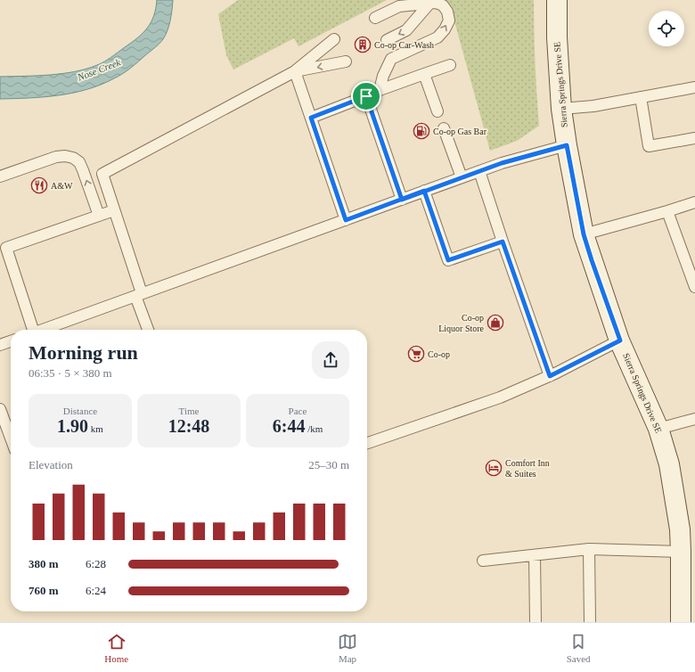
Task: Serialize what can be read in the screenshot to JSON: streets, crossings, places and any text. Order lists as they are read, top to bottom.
{
  "streets": {
    "street": ["Sierra Springs Drive SE"]
  },
  "water": ["Nose Creek"],
  "places": {
    "building": ["Co-op Car-Wash"],
    "fuel station": ["Co-op Gas Bar"],
    "restaurant": ["A&W"],
    "shop": ["Co-op Liquor Store"],
    "supermarket": ["Co-op"],
    "hotel": ["Comfort Inn & Suites"]
  },
  "page": {
    "heading": ["Morning run", "06:35 · 5 × 380 m"],
    "stats": [
      ["Distance", "1.90 km"],
      ["Time", "12:48"],
      ["Pace", "6:44 /km"]
    ],
    "chart": ["Elevation", "25–30 m"],
    "list": [
      {
        "name": "380 m",
        "note": "6:28"
      },
      {
        "name": "760 m",
        "note": "6:24"
      }
    ],
    "tabs": ["Home", "Map", "Saved"]
  }
}
